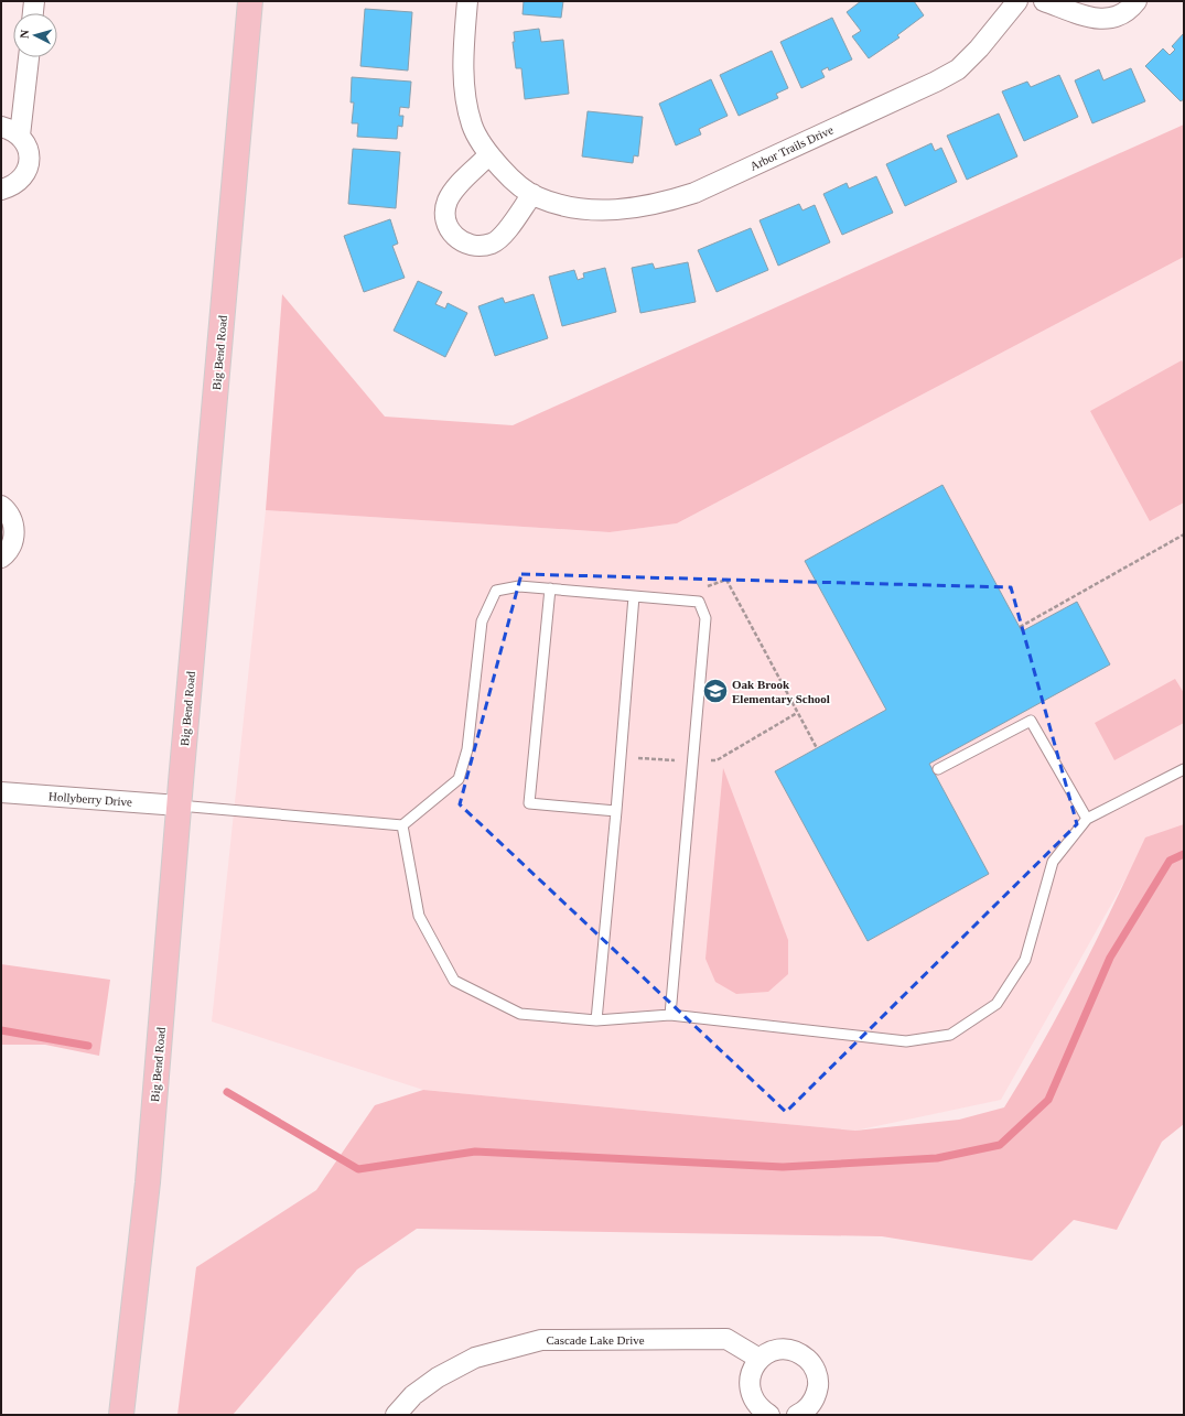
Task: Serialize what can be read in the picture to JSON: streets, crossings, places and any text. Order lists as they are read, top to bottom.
{
  "streets": {
    "main road": ["Big Bend Road"],
    "street": ["Arbor Trails Drive", "Hollyberry Drive", "Cascade Lake Drive"]
  },
  "crossings": [
    ["Big Bend Road", "Hollyberry Drive"]
  ],
  "places": {
    "school or university": ["Oak Brook Elementary School"]
  },
  "north": "left"
}
